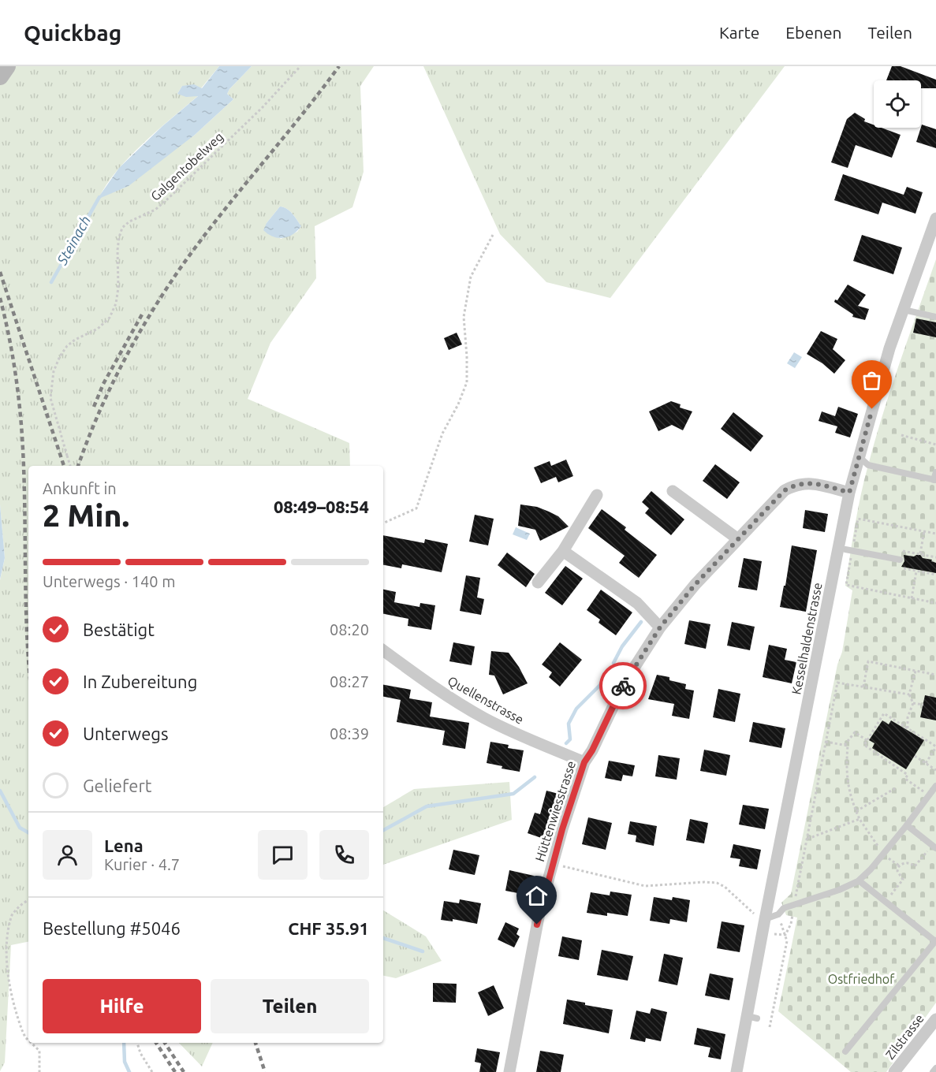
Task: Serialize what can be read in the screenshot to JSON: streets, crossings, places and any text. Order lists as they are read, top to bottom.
{
  "streets": {
    "street": [
      "Kesselhaldenstrasse",
      "Quellenstrasse",
      "Hüttenwiesstrasse",
      "Zilstrasse"
    ],
    "path": ["Galgentobelweg"]
  },
  "crossings": [
    ["Kesselhaldenstrasse", "Hüttenwiesstrasse"],
    ["Quellenstrasse", "Hüttenwiesstrasse"]
  ],
  "water": ["Steinach"],
  "parks": ["Ostfriedhof"],
  "page": {
    "header": "Quickbag",
    "nav": ["Karte", "Ebenen", "Teilen"],
    "heading": ["2 Min.", "Ankunft in", "08:49–08:54"],
    "panel": [
      "Lena",
      "Kurier · 4.7",
      "Bestellung #5046",
      "CHF 35.91"
    ],
    "bar": "Unterwegs · 140 m",
    "list": [
      ["Bestätigt", "08:20"],
      ["In Zubereitung", "08:27"],
      ["Unterwegs", "08:39"],
      "Geliefert"
    ],
    "buttons": ["Hilfe", "Teilen"]
  }
}
